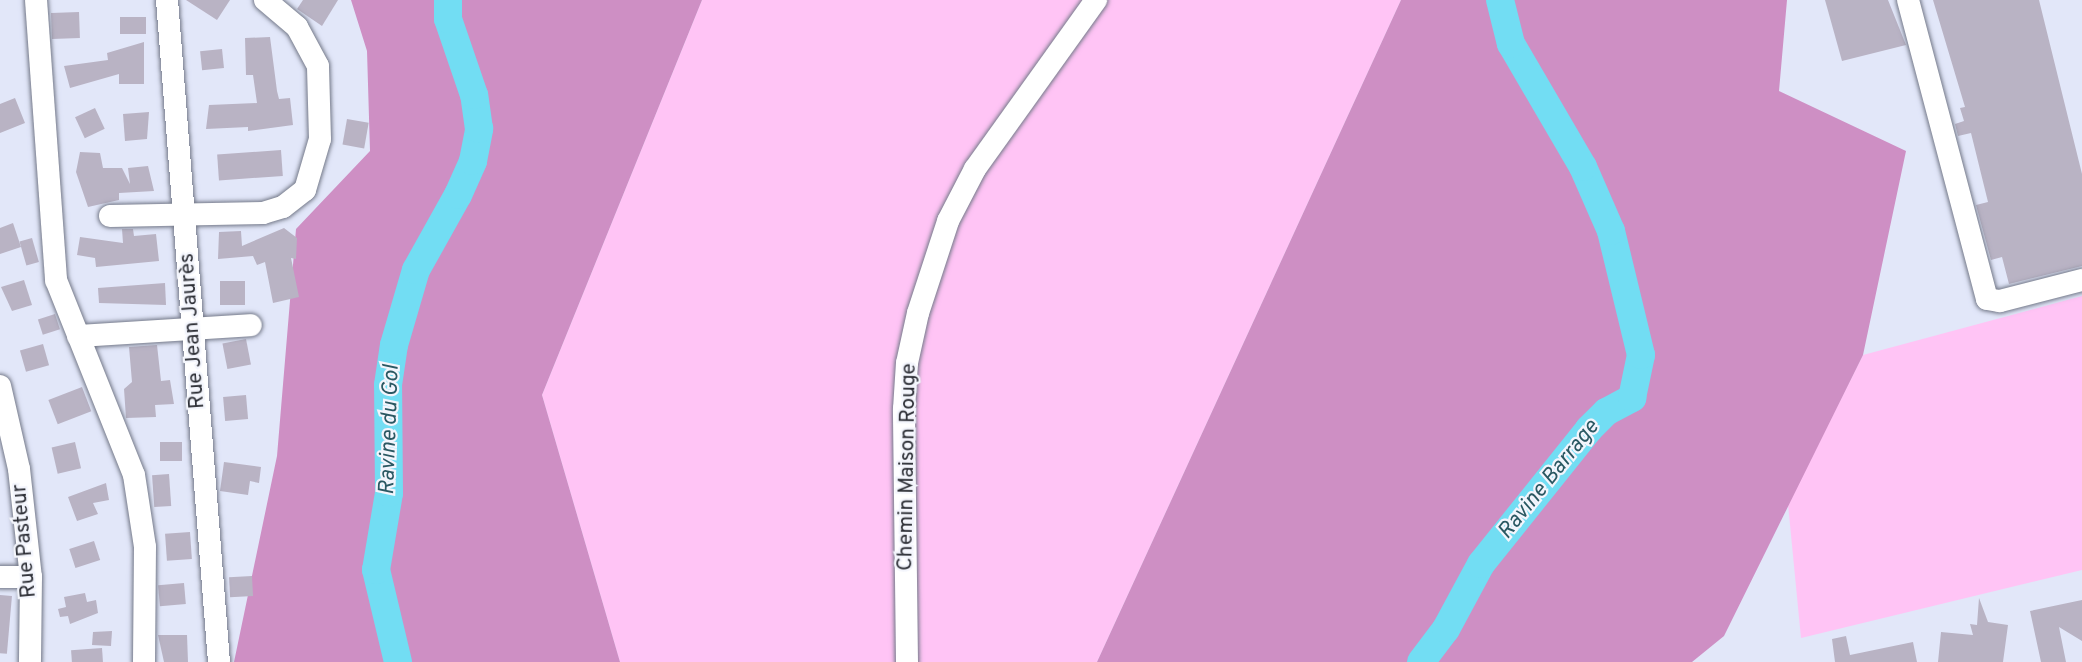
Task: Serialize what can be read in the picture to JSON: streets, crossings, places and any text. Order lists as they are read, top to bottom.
{
  "streets": {
    "street": ["Rue Jean Jaurès", "Chemin Maison Rouge", "Rue Pasteur"]
  },
  "water": ["Ravine du Gol", "Ravine Barrage"]
}
